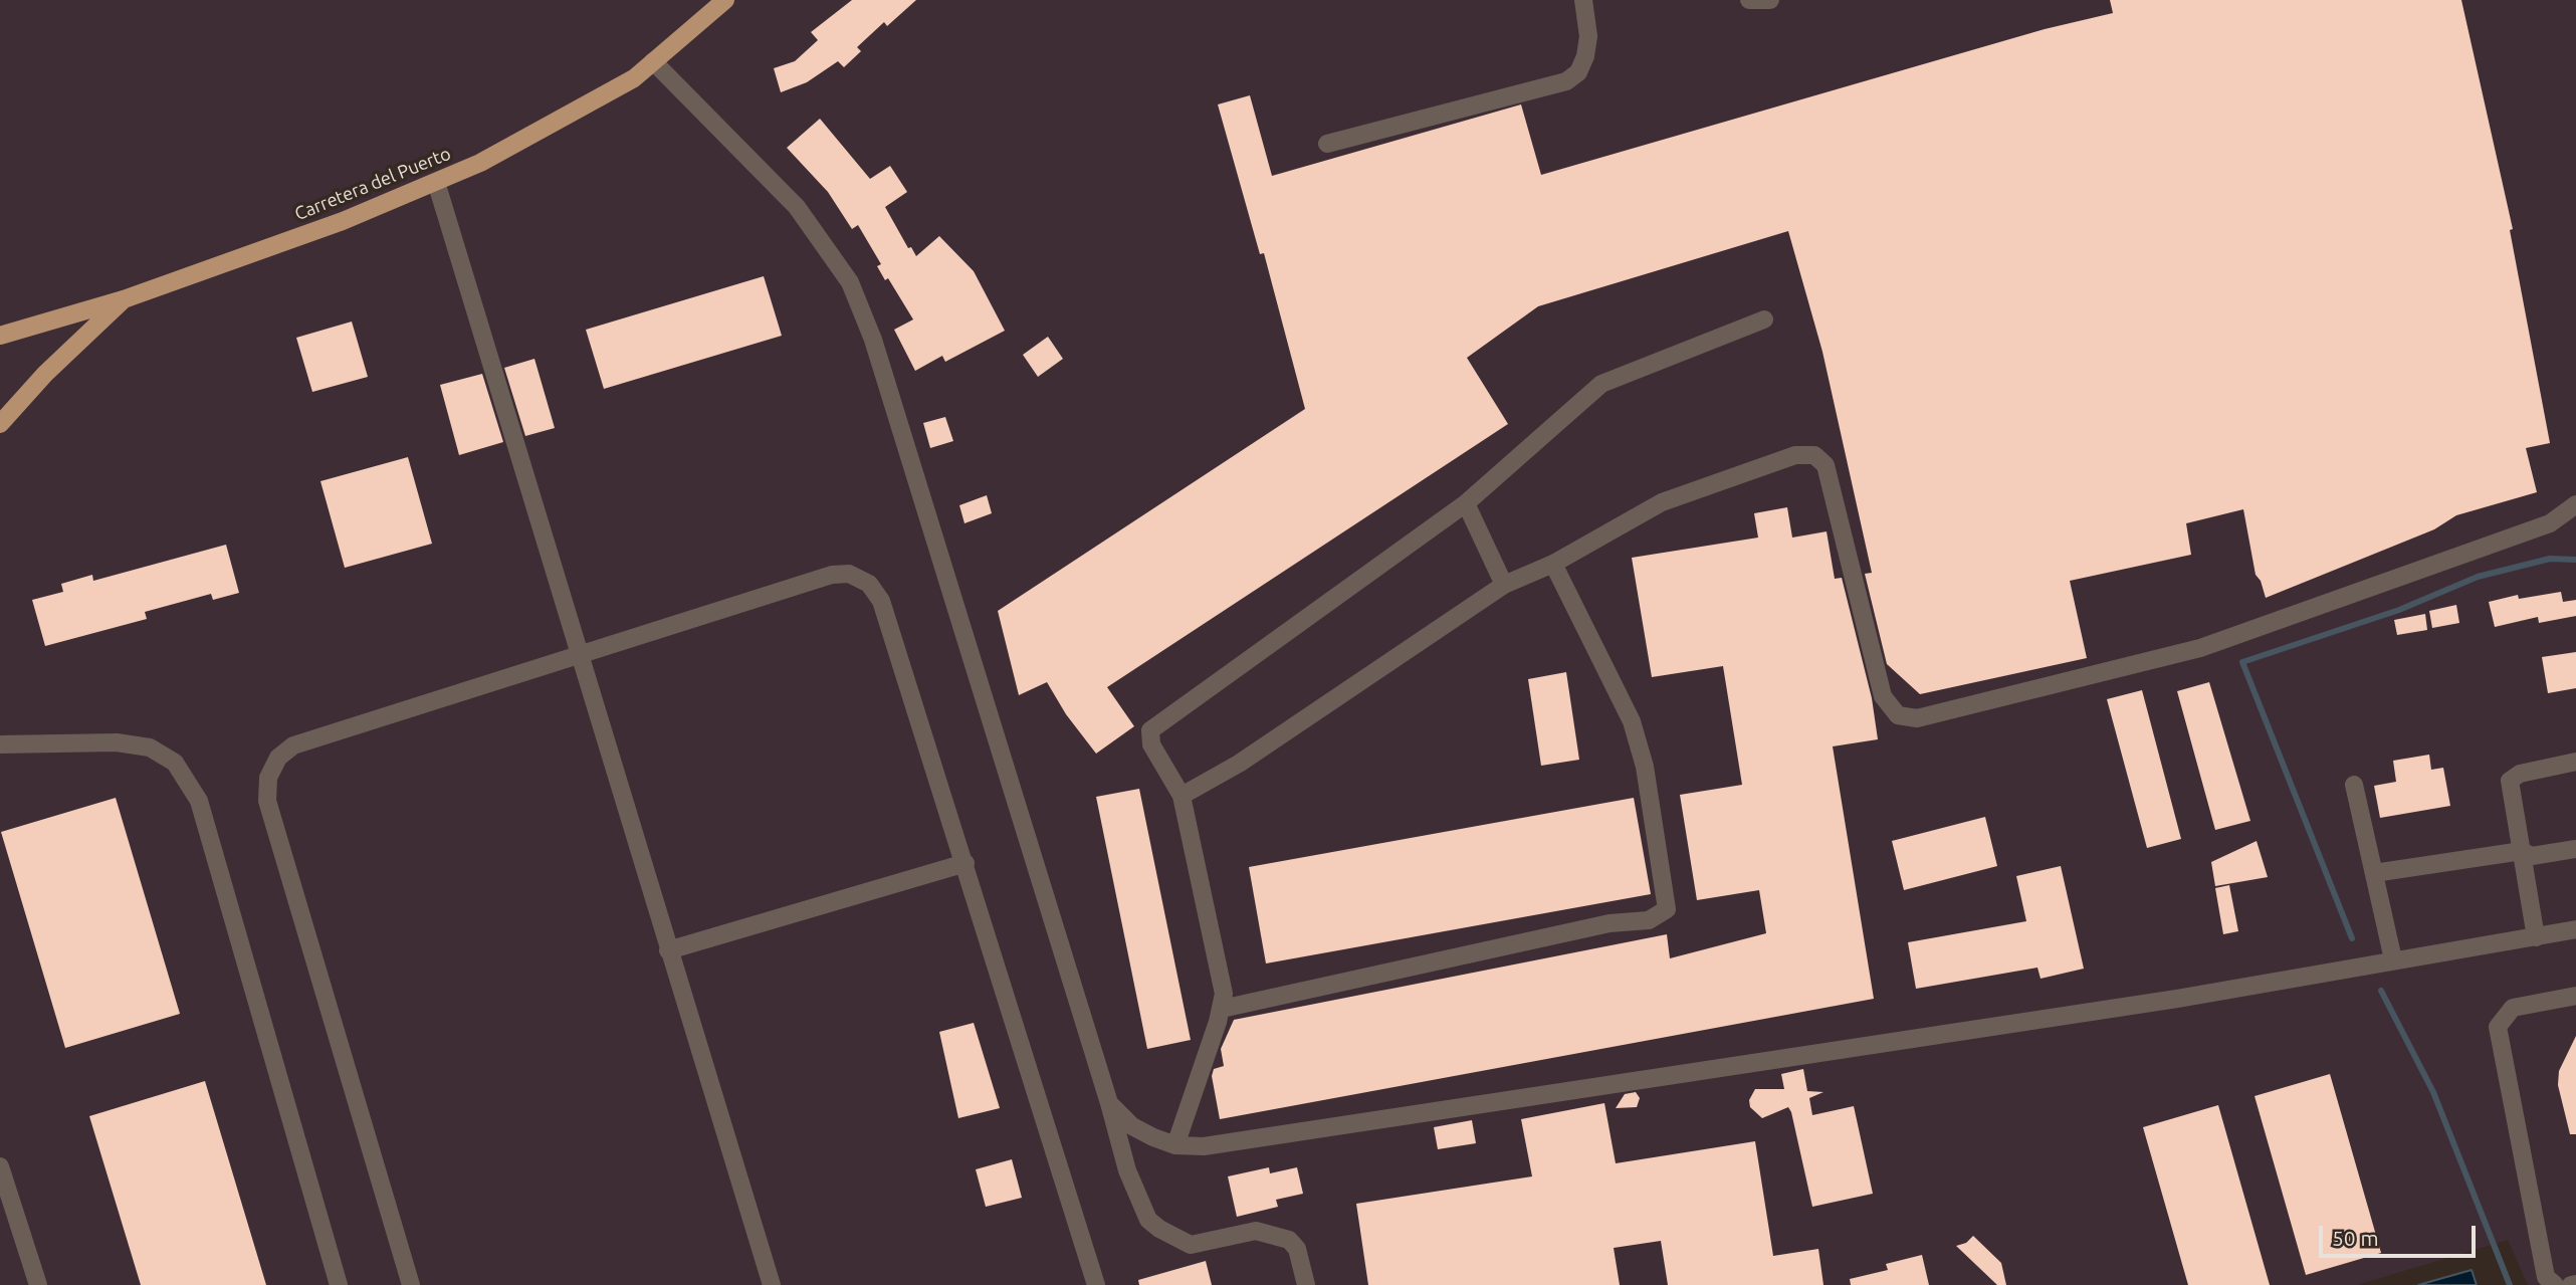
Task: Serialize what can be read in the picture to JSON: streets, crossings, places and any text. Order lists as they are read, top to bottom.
{
  "streets": {
    "main road": ["Carretera del Puerto"]
  },
  "scale_bar": "50 m"
}
